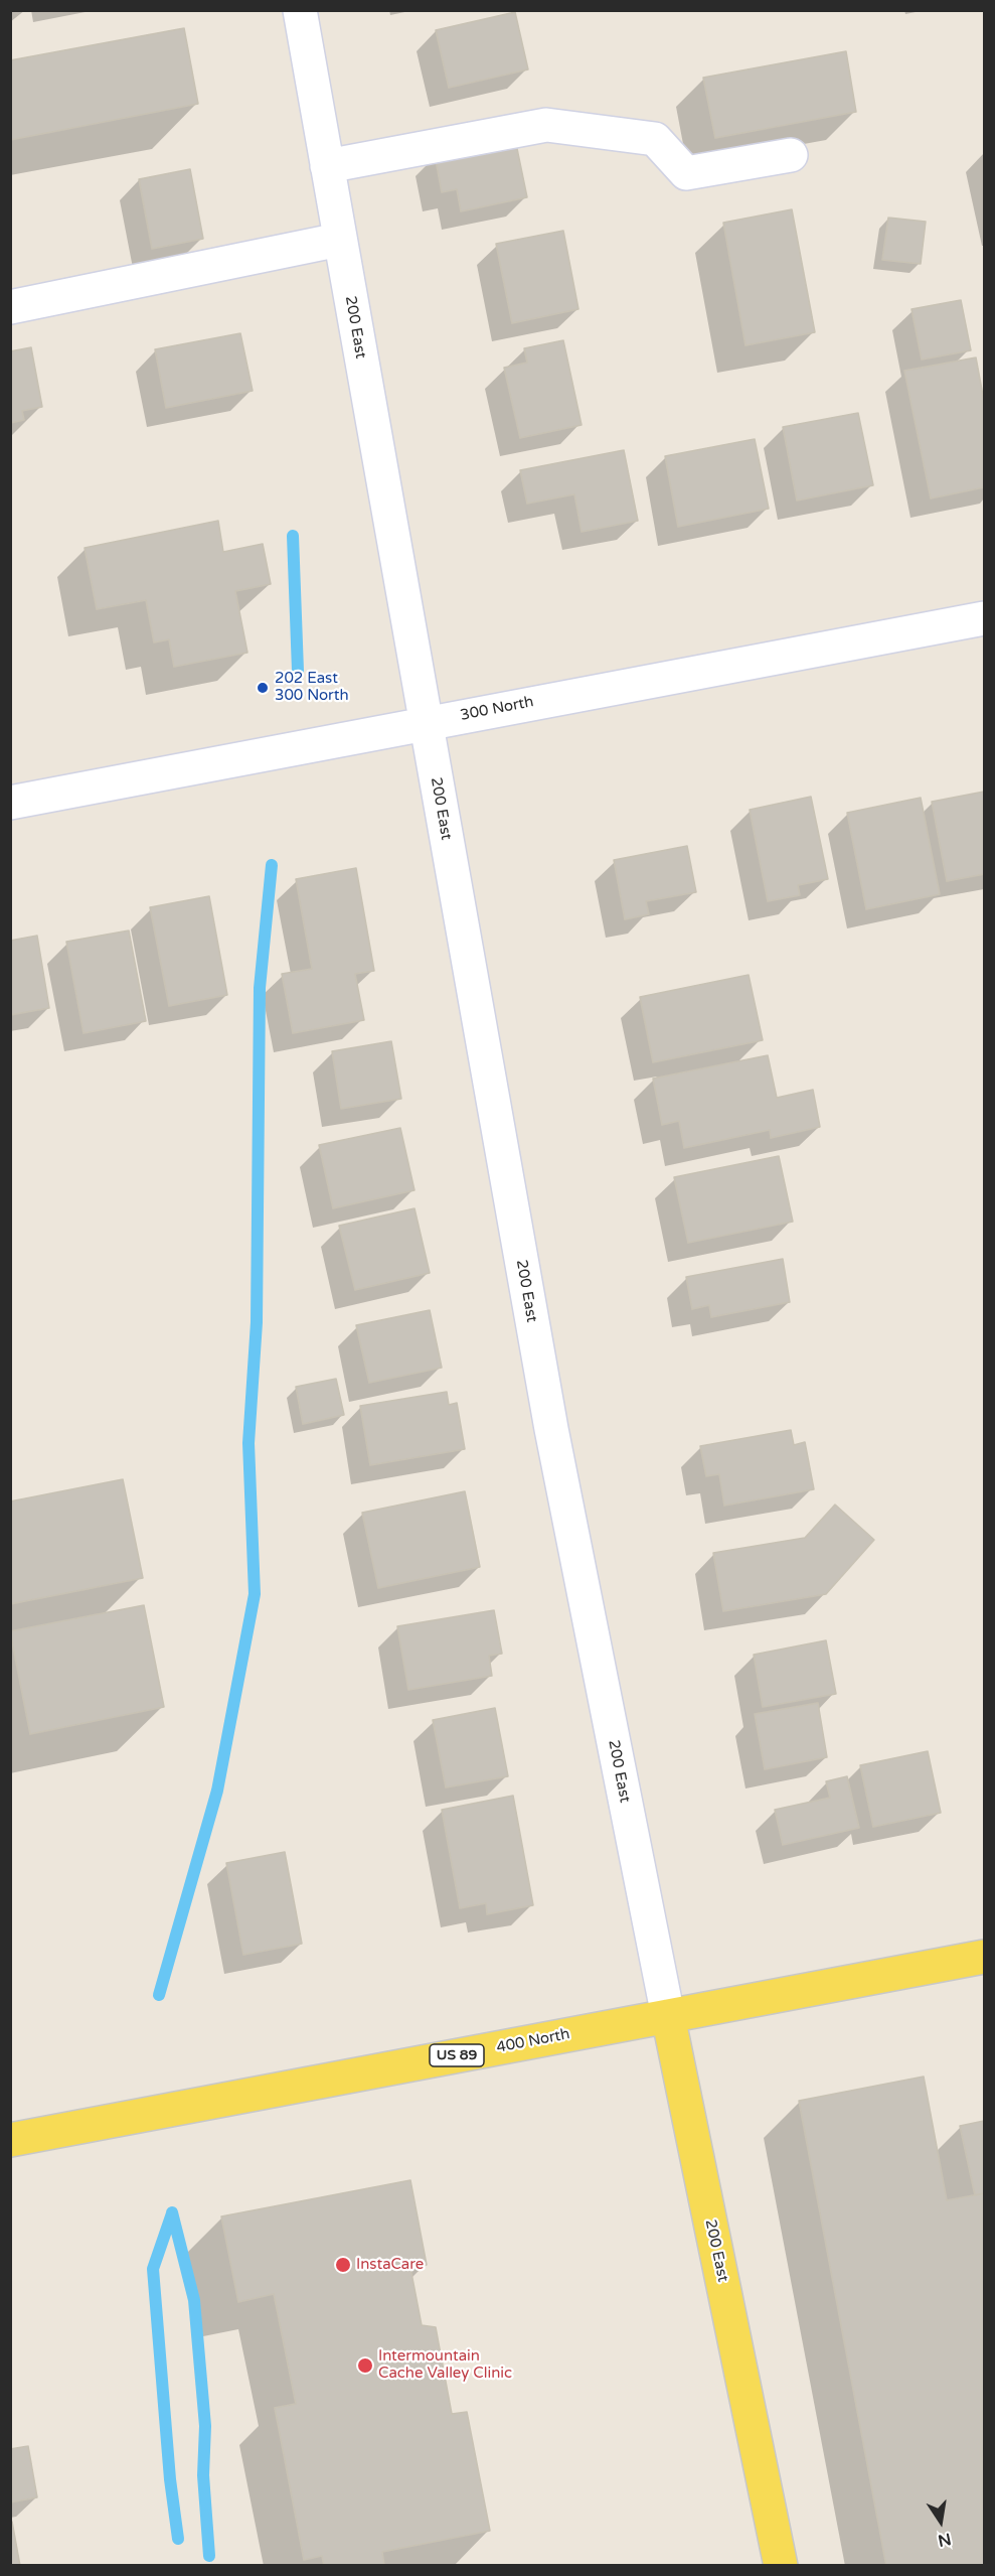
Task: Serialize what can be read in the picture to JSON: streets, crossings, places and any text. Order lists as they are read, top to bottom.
{
  "streets": {
    "main road": ["200 East", "400 North", "US 89"],
    "street": ["300 North"]
  },
  "crossings": [
    ["200 East", "300 North"],
    ["200 East", "400 North"]
  ],
  "places": ["202 East 300 North", "InstaCare", "Intermountain Cache Valley Clinic"],
  "north": "bottom"
}
